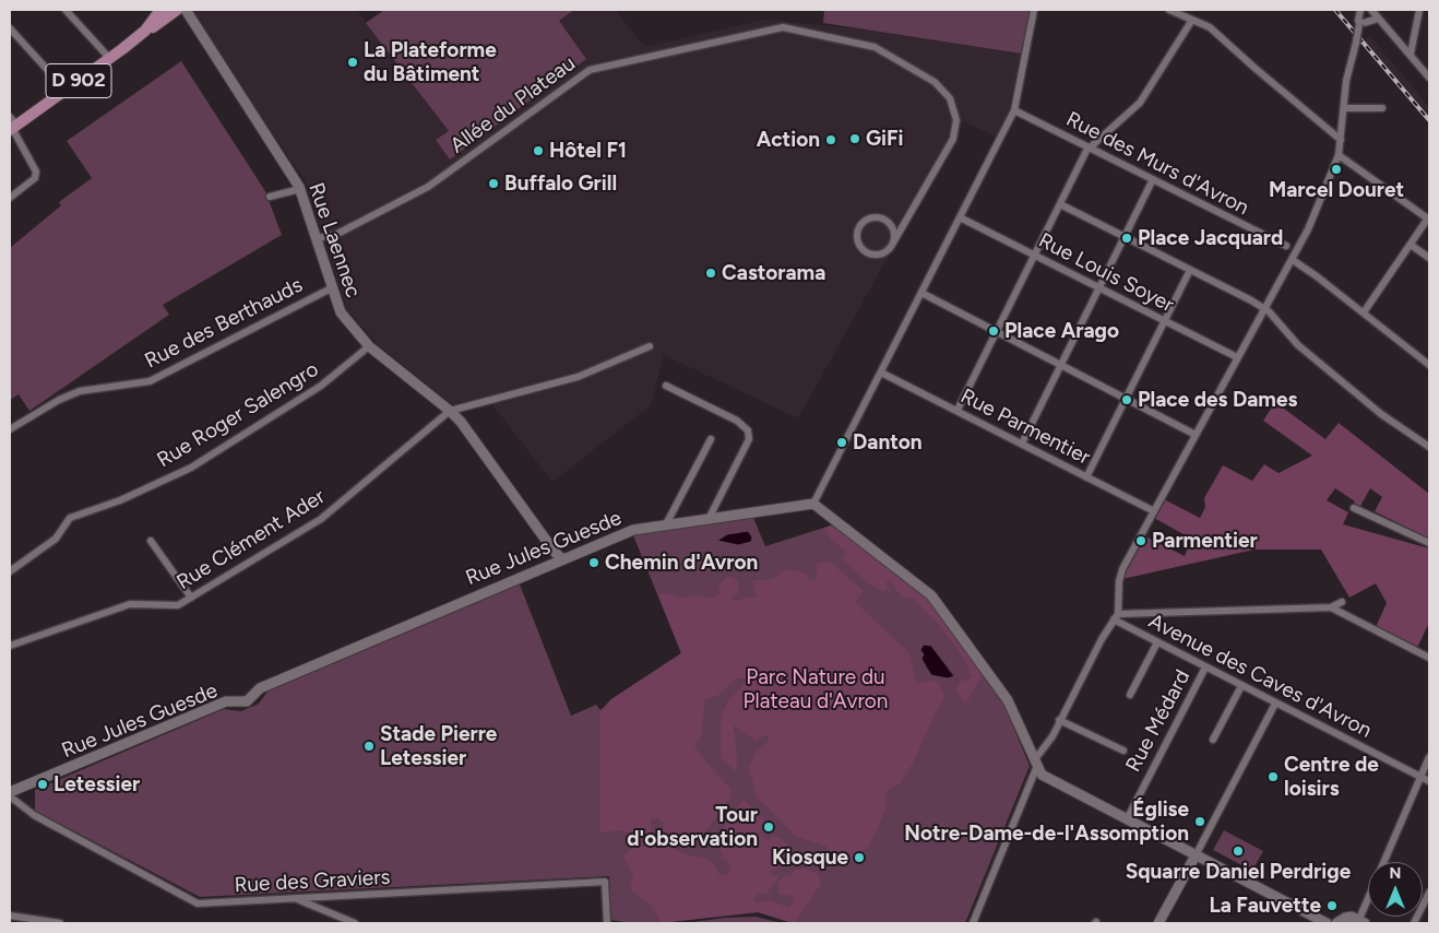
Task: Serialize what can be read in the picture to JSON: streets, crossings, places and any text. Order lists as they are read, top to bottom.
{
  "streets": {
    "main road": ["D 902"],
    "street": [
      "Allée du Plateau",
      "Rue des Murs d'Avron",
      "Rue Laennec",
      "Rue Louis Soyer",
      "Rue des Berthauds",
      "Rue Roger Salengro",
      "Rue Parmentier",
      "Rue Clément Ader",
      "Rue Jules Guesde",
      "Avenue des Caves d'Avron",
      "Rue Médard",
      "Rue des Graviers"
    ]
  },
  "crossings": [
    ["Allée du Plateau", "Rue Laennec"],
    ["Rue Laennec", "Rue des Berthauds"],
    ["Rue Laennec", "Rue Roger Salengro"],
    ["Rue Laennec", "Rue Clément Ader"],
    ["Rue Laennec", "Rue Jules Guesde"],
    ["Rue Jules Guesde", "Rue des Graviers"],
    ["Avenue des Caves d'Avron", "Rue Médard"]
  ],
  "parks": ["Parc Nature du Plateau d'Avron"],
  "places": [
    "La Plateforme du Bâtiment",
    "GiFi",
    "Action",
    "Hôtel F1",
    "Marcel Douret",
    "Buffalo Grill",
    "Place Jacquard",
    "Castorama",
    "Place Arago",
    "Place des Dames",
    "Danton",
    "Parmentier",
    "Chemin d'Avron",
    "Stade Pierre Letessier",
    "Centre de loisirs",
    "Letessier",
    "Église Notre-Dame-de-l'Assomption",
    "Tour d'observation",
    "Squarre Daniel Perdrige",
    "Kiosque",
    "La Fauvette"
  ],
  "north": "top"
}
